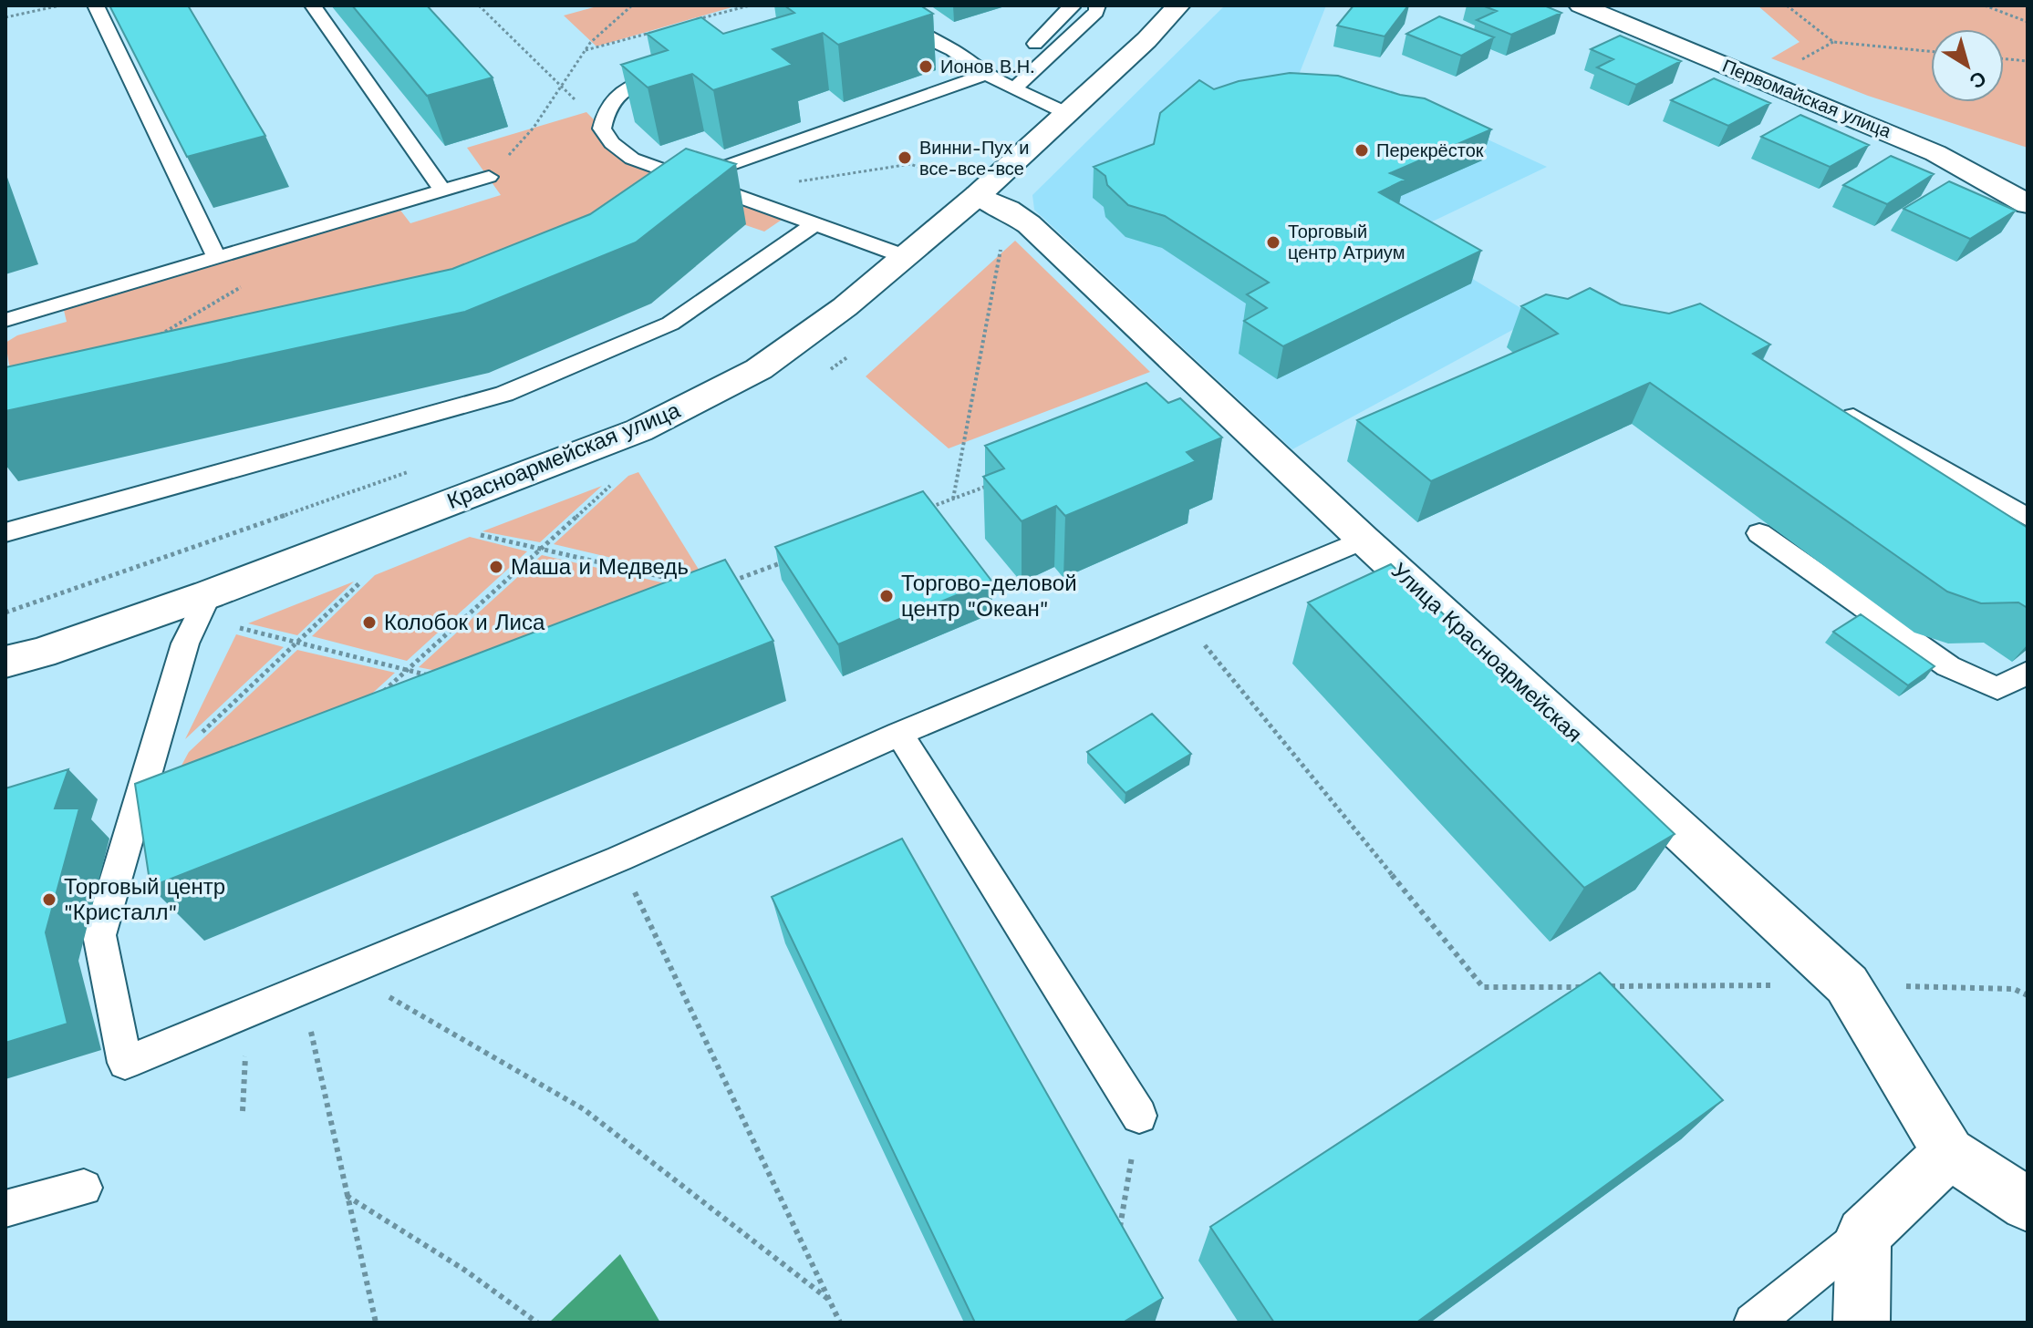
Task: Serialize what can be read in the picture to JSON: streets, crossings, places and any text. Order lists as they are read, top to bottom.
{
  "streets": {
    "street": ["Первомайская улица", "Красноармейская улица", "Улица Красноармейская"]
  },
  "crossings": [
    ["Красноармейская улица", "Улица Красноармейская"]
  ],
  "places": [
    "Ионов В.Н.",
    "Перекрёсток",
    "Винни-Пух и все-все-все",
    "Торговый центр Атриум",
    "Маша и Медведь",
    "Торгово-деловой центр \"Океан\"",
    "Колобок и Лиса",
    "Торговый центр \"Кристалл\""
  ],
  "north": "bottom right"
}
